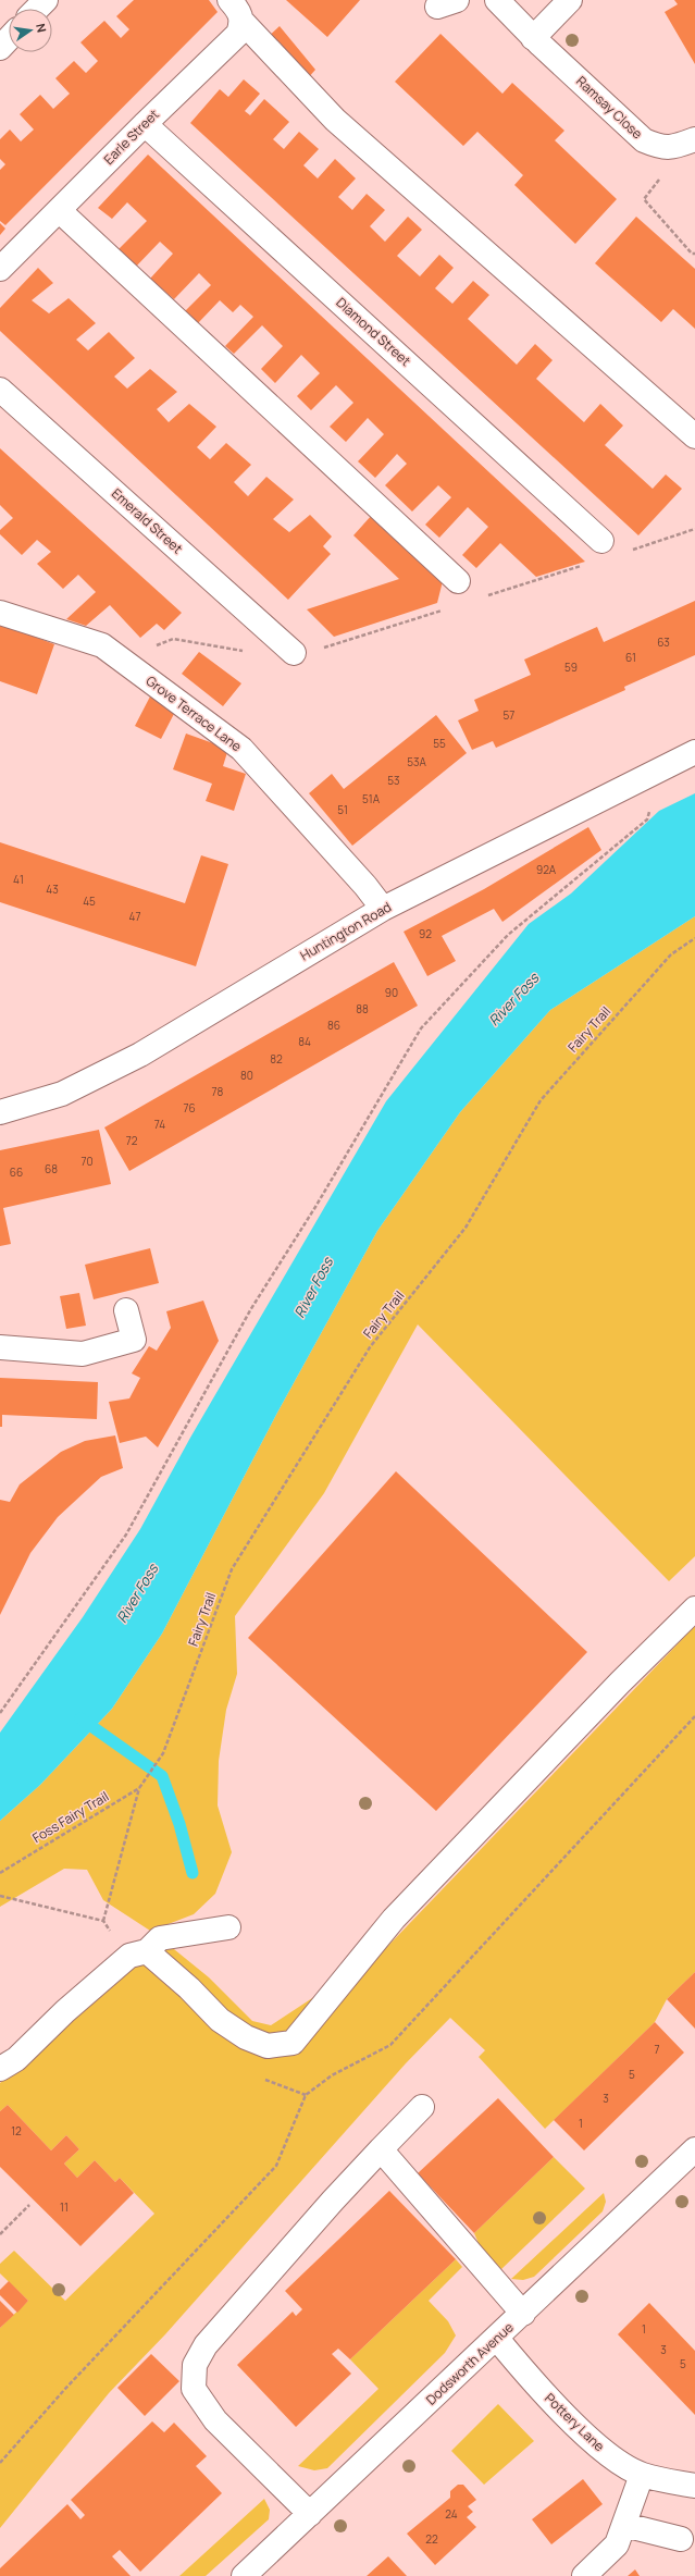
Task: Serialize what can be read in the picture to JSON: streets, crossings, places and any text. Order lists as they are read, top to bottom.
{
  "streets": {
    "street": [
      "Ramsay Close",
      "Earle Street",
      "Diamond Street",
      "Emerald Street",
      "Grove Terrace Lane",
      "Huntington Road",
      "Dodsworth Avenue",
      "Pottery Lane"
    ],
    "path": ["Fairy Trail", "Foss Fairy Trail"]
  },
  "crossings": [
    ["Earle Street", "Diamond Street"],
    ["Grove Terrace Lane", "Huntington Road"],
    ["Fairy Trail", "Foss Fairy Trail"],
    ["Dodsworth Avenue", "Pottery Lane"]
  ],
  "water": ["River Foss"],
  "house_numbers": [
    "63",
    "61",
    "59",
    "57",
    "55",
    "53A",
    "53",
    "51A",
    "51",
    "92A",
    "41",
    "43",
    "45",
    "47",
    "92",
    "90",
    "88",
    "86",
    "84",
    "82",
    "80",
    "78",
    "76",
    "74",
    "72",
    "70",
    "68",
    "66",
    "7",
    "5",
    "3",
    "1",
    "12",
    "11",
    "1",
    "3",
    "5",
    "24",
    "22"
  ],
  "north": "right"
}
